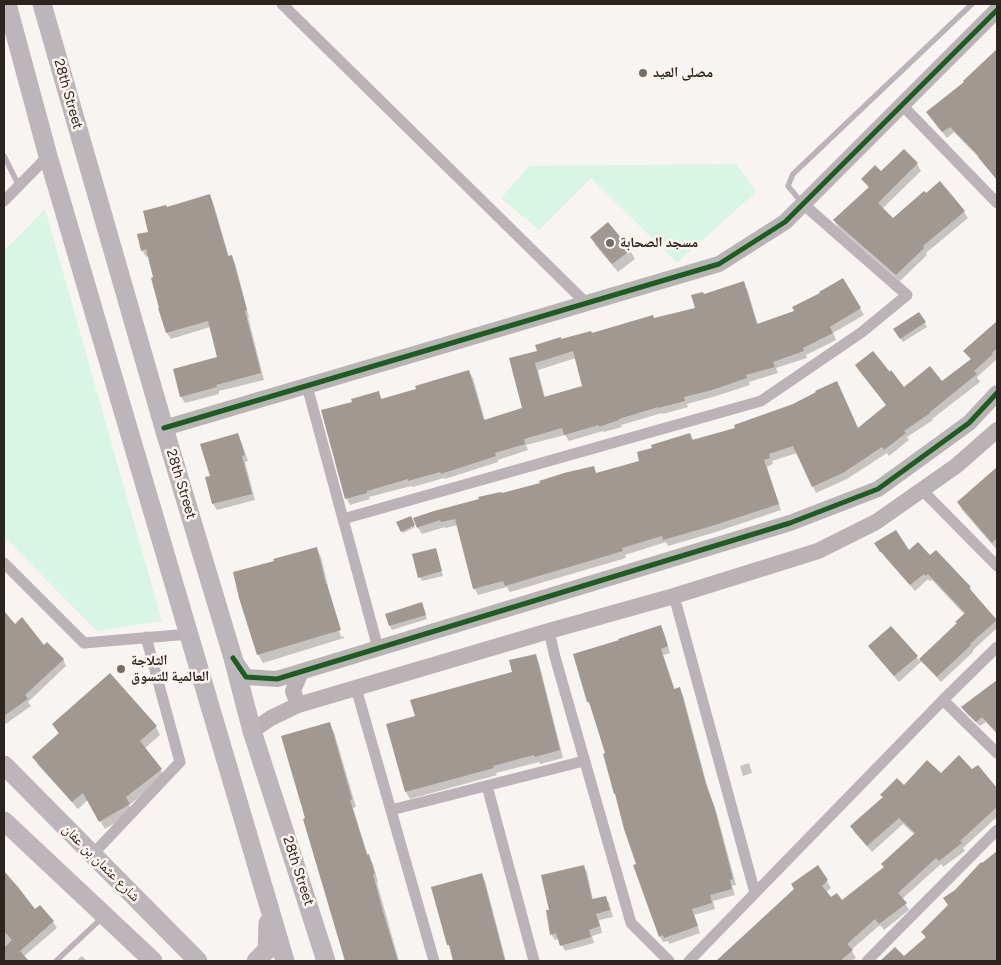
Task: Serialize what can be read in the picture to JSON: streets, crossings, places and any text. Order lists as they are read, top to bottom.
{
  "streets": {
    "main road": ["28th Street", "شارع عثمان بن عفان"]
  },
  "places": ["مصلى العيد", "مسجد الصحابة", "الثلاجة العالمية للتسوق"]
}
